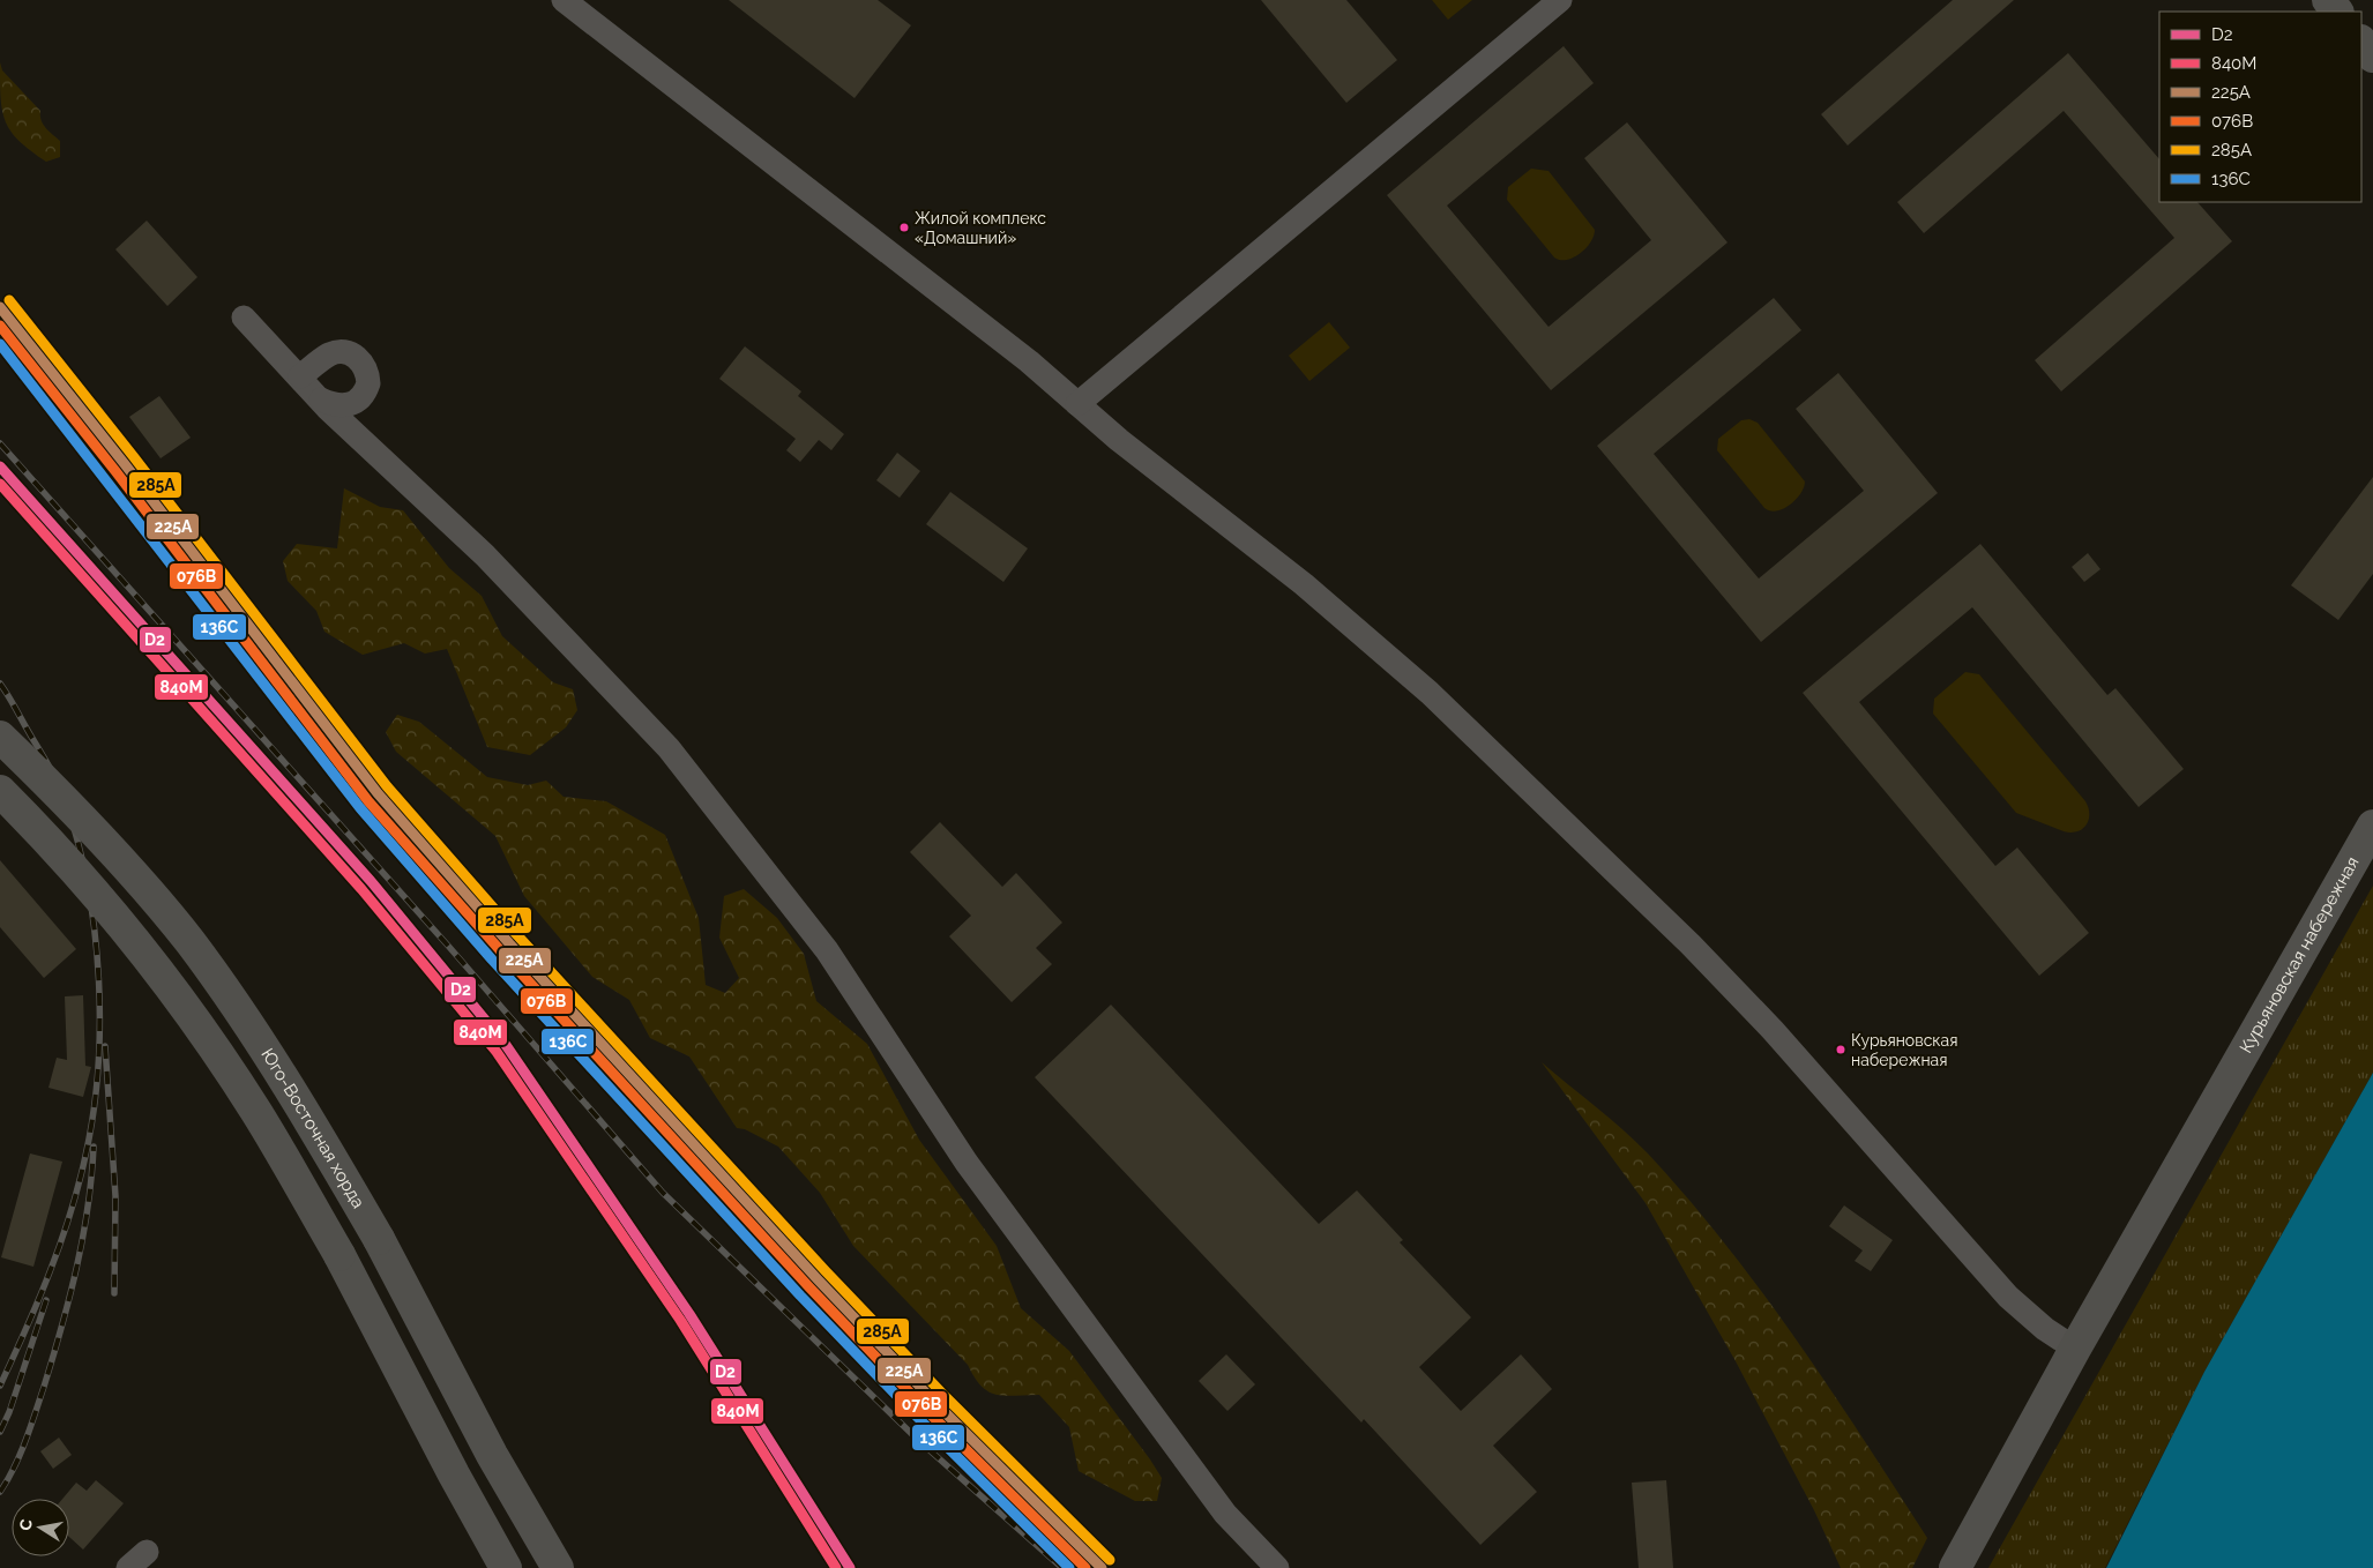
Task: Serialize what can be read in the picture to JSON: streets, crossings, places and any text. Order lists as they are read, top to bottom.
{
  "streets": {
    "main road": ["Курьяновская набережная", "Юго-Восточная хорда"]
  },
  "places": ["Жилой комплекс «Домашний»", "Курьяновская набережная"],
  "lines": [
    "transit line 285А",
    "transit line 225А",
    "transit line 076В",
    "transit line 136С",
    "transit line D2",
    "transit line 840М"
  ],
  "legend": [
    "D2",
    "840М",
    "225А",
    "076В",
    "285А",
    "136С"
  ],
  "north": "left"
}
